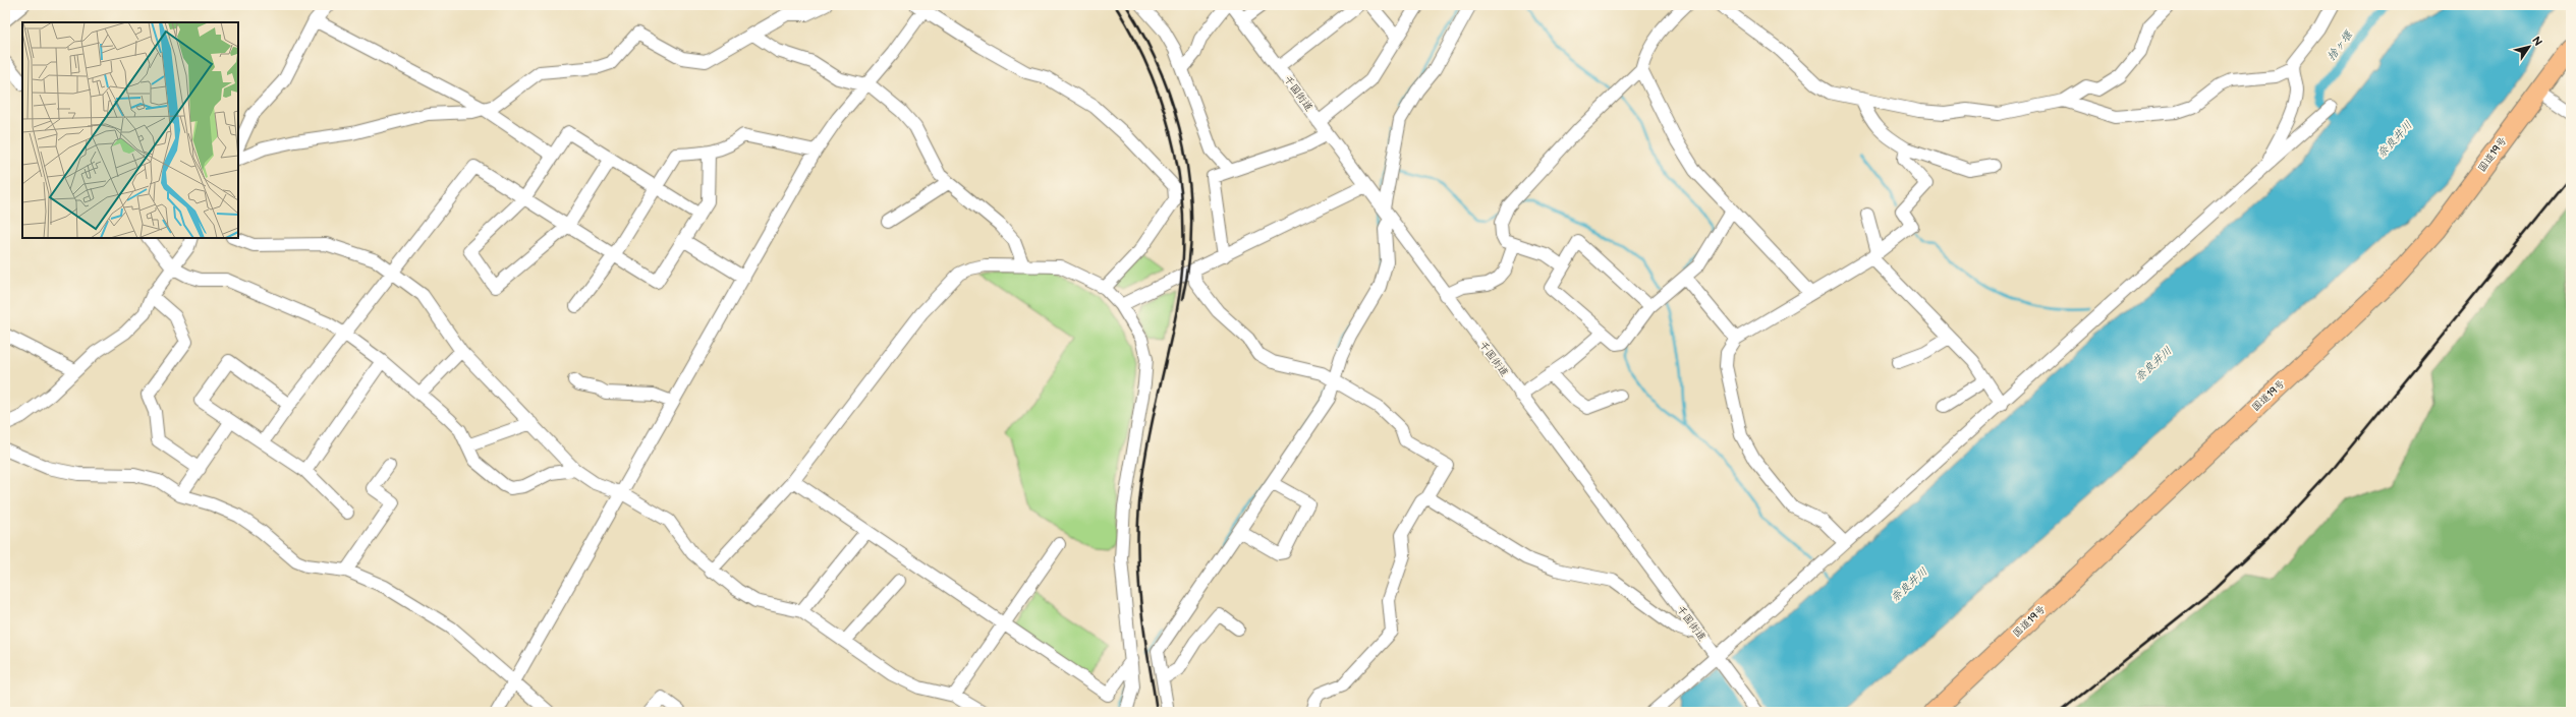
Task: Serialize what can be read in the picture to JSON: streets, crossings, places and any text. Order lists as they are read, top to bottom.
{
  "streets": {
    "highway": ["国道19号"],
    "street": ["千国街道"]
  },
  "water": ["捨ヶ堰", "奈良井川"],
  "north": "top right"
}
